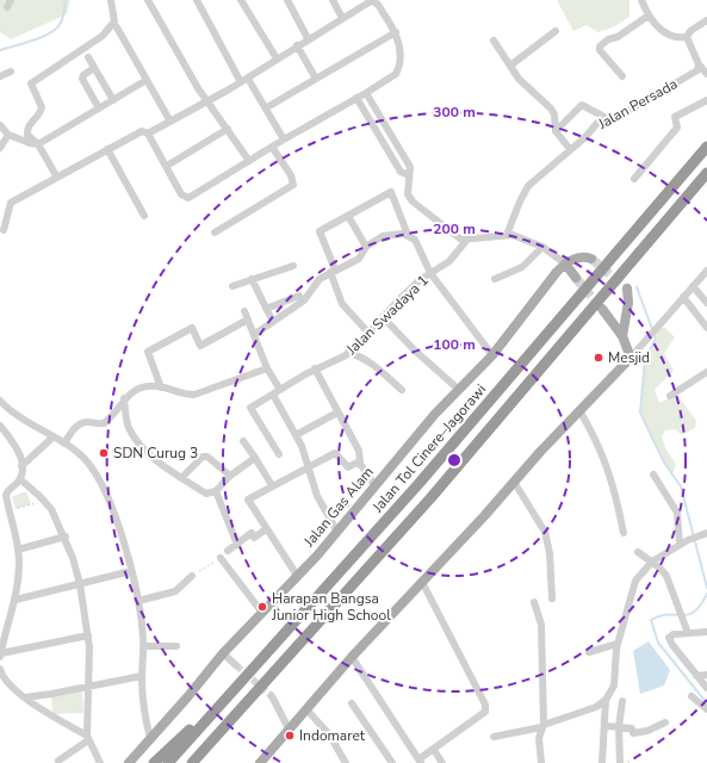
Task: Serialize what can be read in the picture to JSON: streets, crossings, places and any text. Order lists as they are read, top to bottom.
{
  "streets": {
    "highway": ["Jalan Tol Cinere–Jagorawi"],
    "main road": ["Jalan Gas Alam"],
    "street": ["Jalan Persada", "Jalan Swadaya 1"]
  },
  "places": [
    "Mesjid",
    "SDN Curug 3",
    "Harapan Bangsa Junior High School",
    "Indomaret"
  ],
  "rings": ["300 m", "200 m", "100 m"]
}
